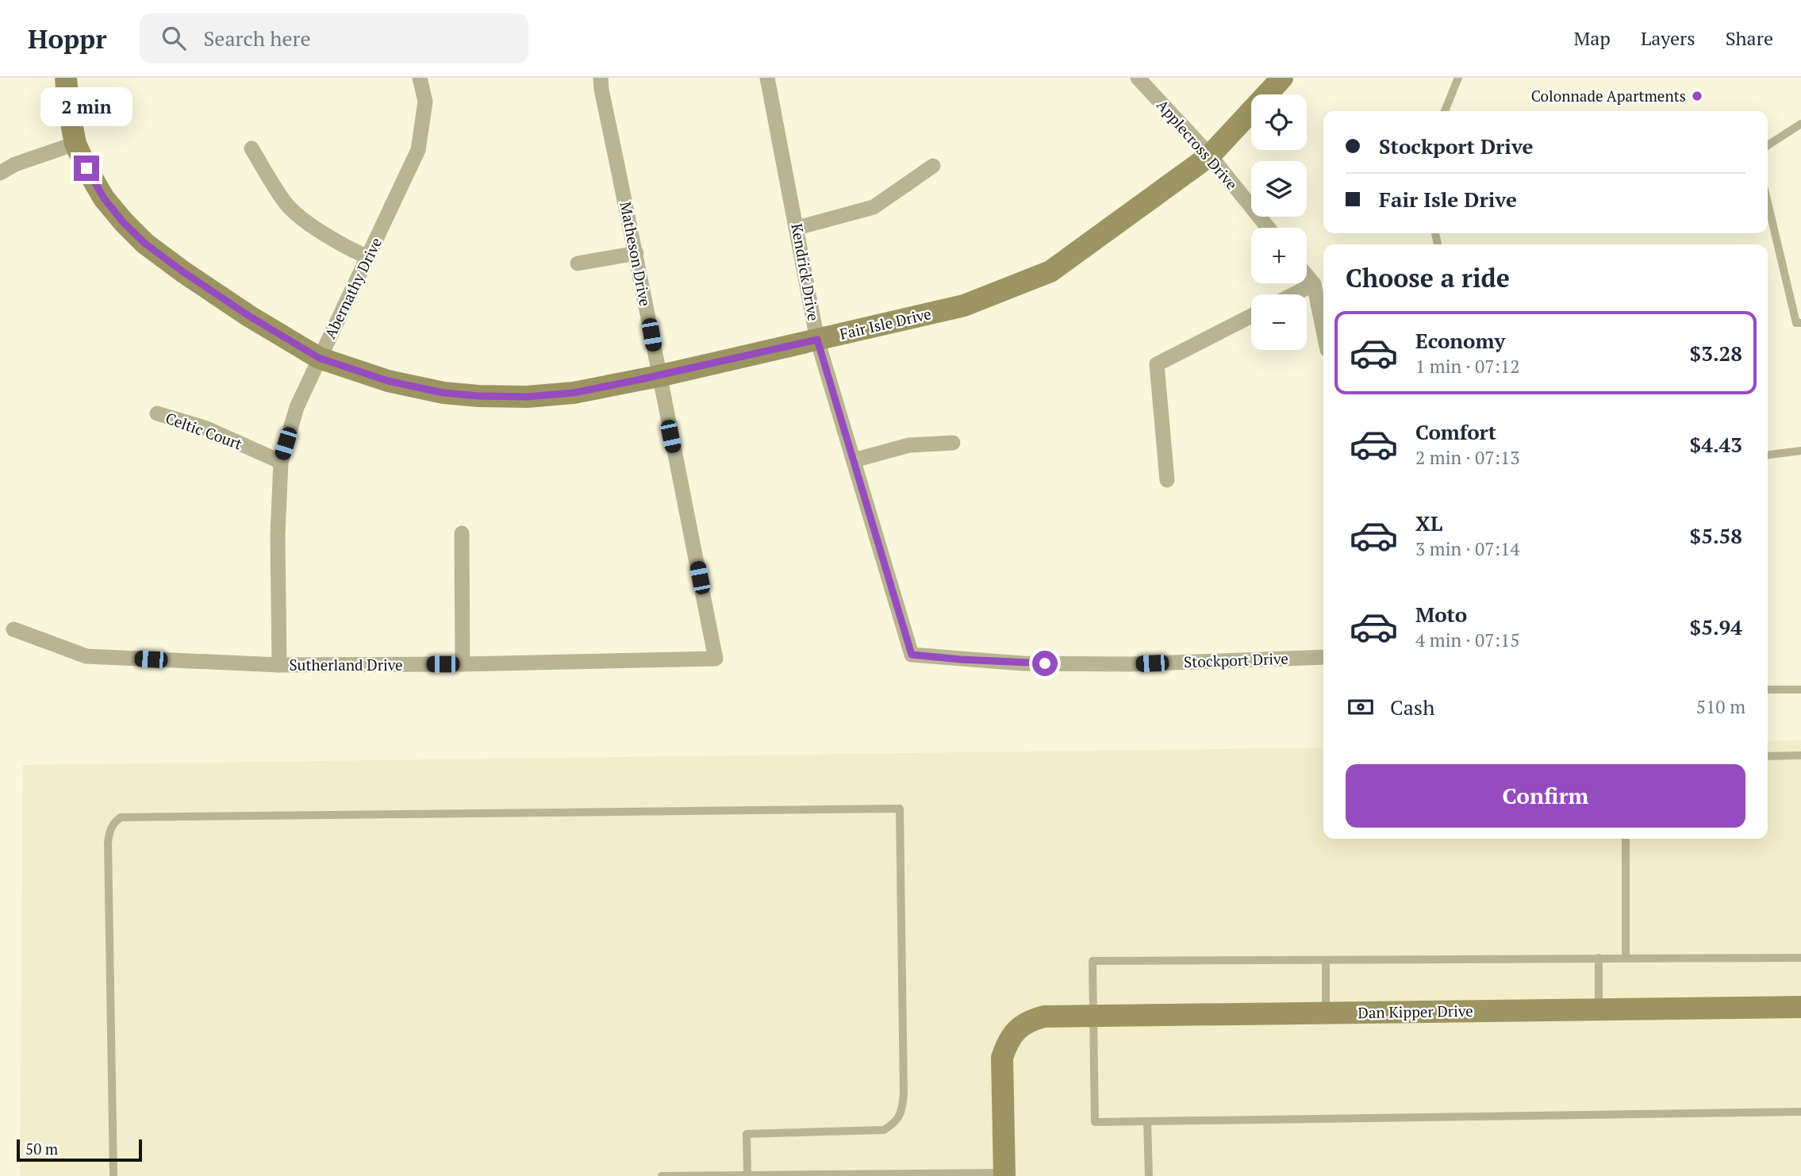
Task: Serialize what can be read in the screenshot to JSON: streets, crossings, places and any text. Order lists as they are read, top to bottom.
{
  "streets": {
    "street": [
      "Applecross Drive",
      "Matheson Drive",
      "Kendrick Drive",
      "Abernathy Drive",
      "Fair Isle Drive",
      "Celtic Court",
      "Stockport Drive",
      "Sutherland Drive",
      "Dan Kipper Drive"
    ]
  },
  "crossings": [
    ["Applecross Drive", "Fair Isle Drive"],
    ["Matheson Drive", "Fair Isle Drive"],
    ["Matheson Drive", "Sutherland Drive"],
    ["Kendrick Drive", "Fair Isle Drive"],
    ["Kendrick Drive", "Stockport Drive"],
    ["Abernathy Drive", "Fair Isle Drive"],
    ["Abernathy Drive", "Celtic Court"],
    ["Abernathy Drive", "Sutherland Drive"]
  ],
  "places": ["Colonnade Apartments"],
  "scale_bar": "50 m",
  "page": {
    "header": "Hoppr",
    "search": "Search here",
    "nav": ["Map", "Layers", "Share"],
    "bubble": "2 min",
    "map_buttons": ["+", "−"],
    "banner": ["Stockport Drive", "Fair Isle Drive"],
    "heading": "Choose a ride",
    "list": [
      {
        "name": "Economy",
        "note": "1 min · 07:12",
        "value": "$3.28"
      },
      {
        "name": "Comfort",
        "note": "2 min · 07:13",
        "value": "$4.43"
      },
      {
        "name": "XL",
        "note": "3 min · 07:14",
        "value": "$5.58"
      },
      {
        "name": "Moto",
        "note": "4 min · 07:15",
        "value": "$5.94"
      }
    ],
    "pay": ["Cash", "510 m"],
    "buttons": "Confirm",
    "scale": "50 m"
  }
}
